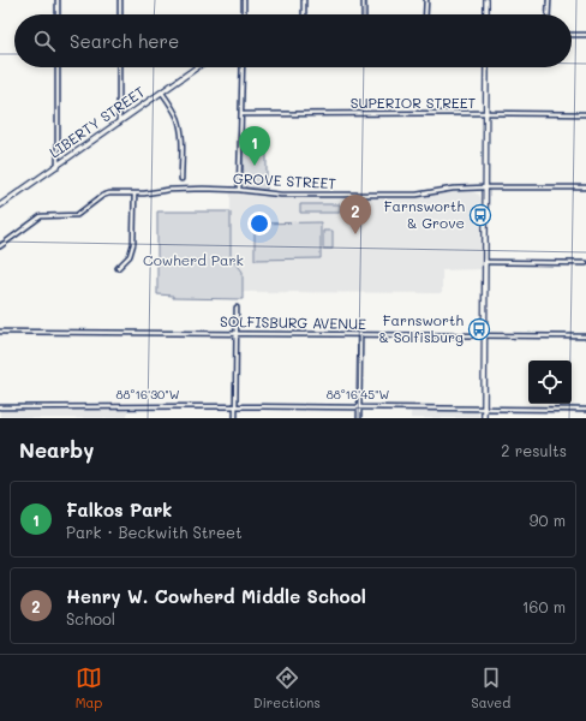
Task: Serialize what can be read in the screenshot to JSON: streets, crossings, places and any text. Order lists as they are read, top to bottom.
{
  "streets": {
    "main road": ["LIBERTY STREET"],
    "street": ["SUPERIOR STREET", "GROVE STREET", "SOLFISBURG AVENUE"]
  },
  "parks": ["Cowherd Park"],
  "places": {
    "bus stop": ["Farnsworth & Grove", "Farnsworth & Solfisburg"]
  },
  "page": {
    "search": "Search here",
    "pins": ["1", "2"],
    "heading": ["Nearby", "2 results"],
    "list": [
      {
        "mark": "1",
        "name": "Falkos Park",
        "note": "Park · Beckwith Street",
        "value": "90 m"
      },
      {
        "mark": "2",
        "name": "Henry W. Cowherd Middle School",
        "note": "School",
        "value": "160 m"
      }
    ],
    "nav": ["Map", "Directions", "Saved"]
  },
  "coordinates": ["88°16'30\"W", "88°16'45\"W"]
}
